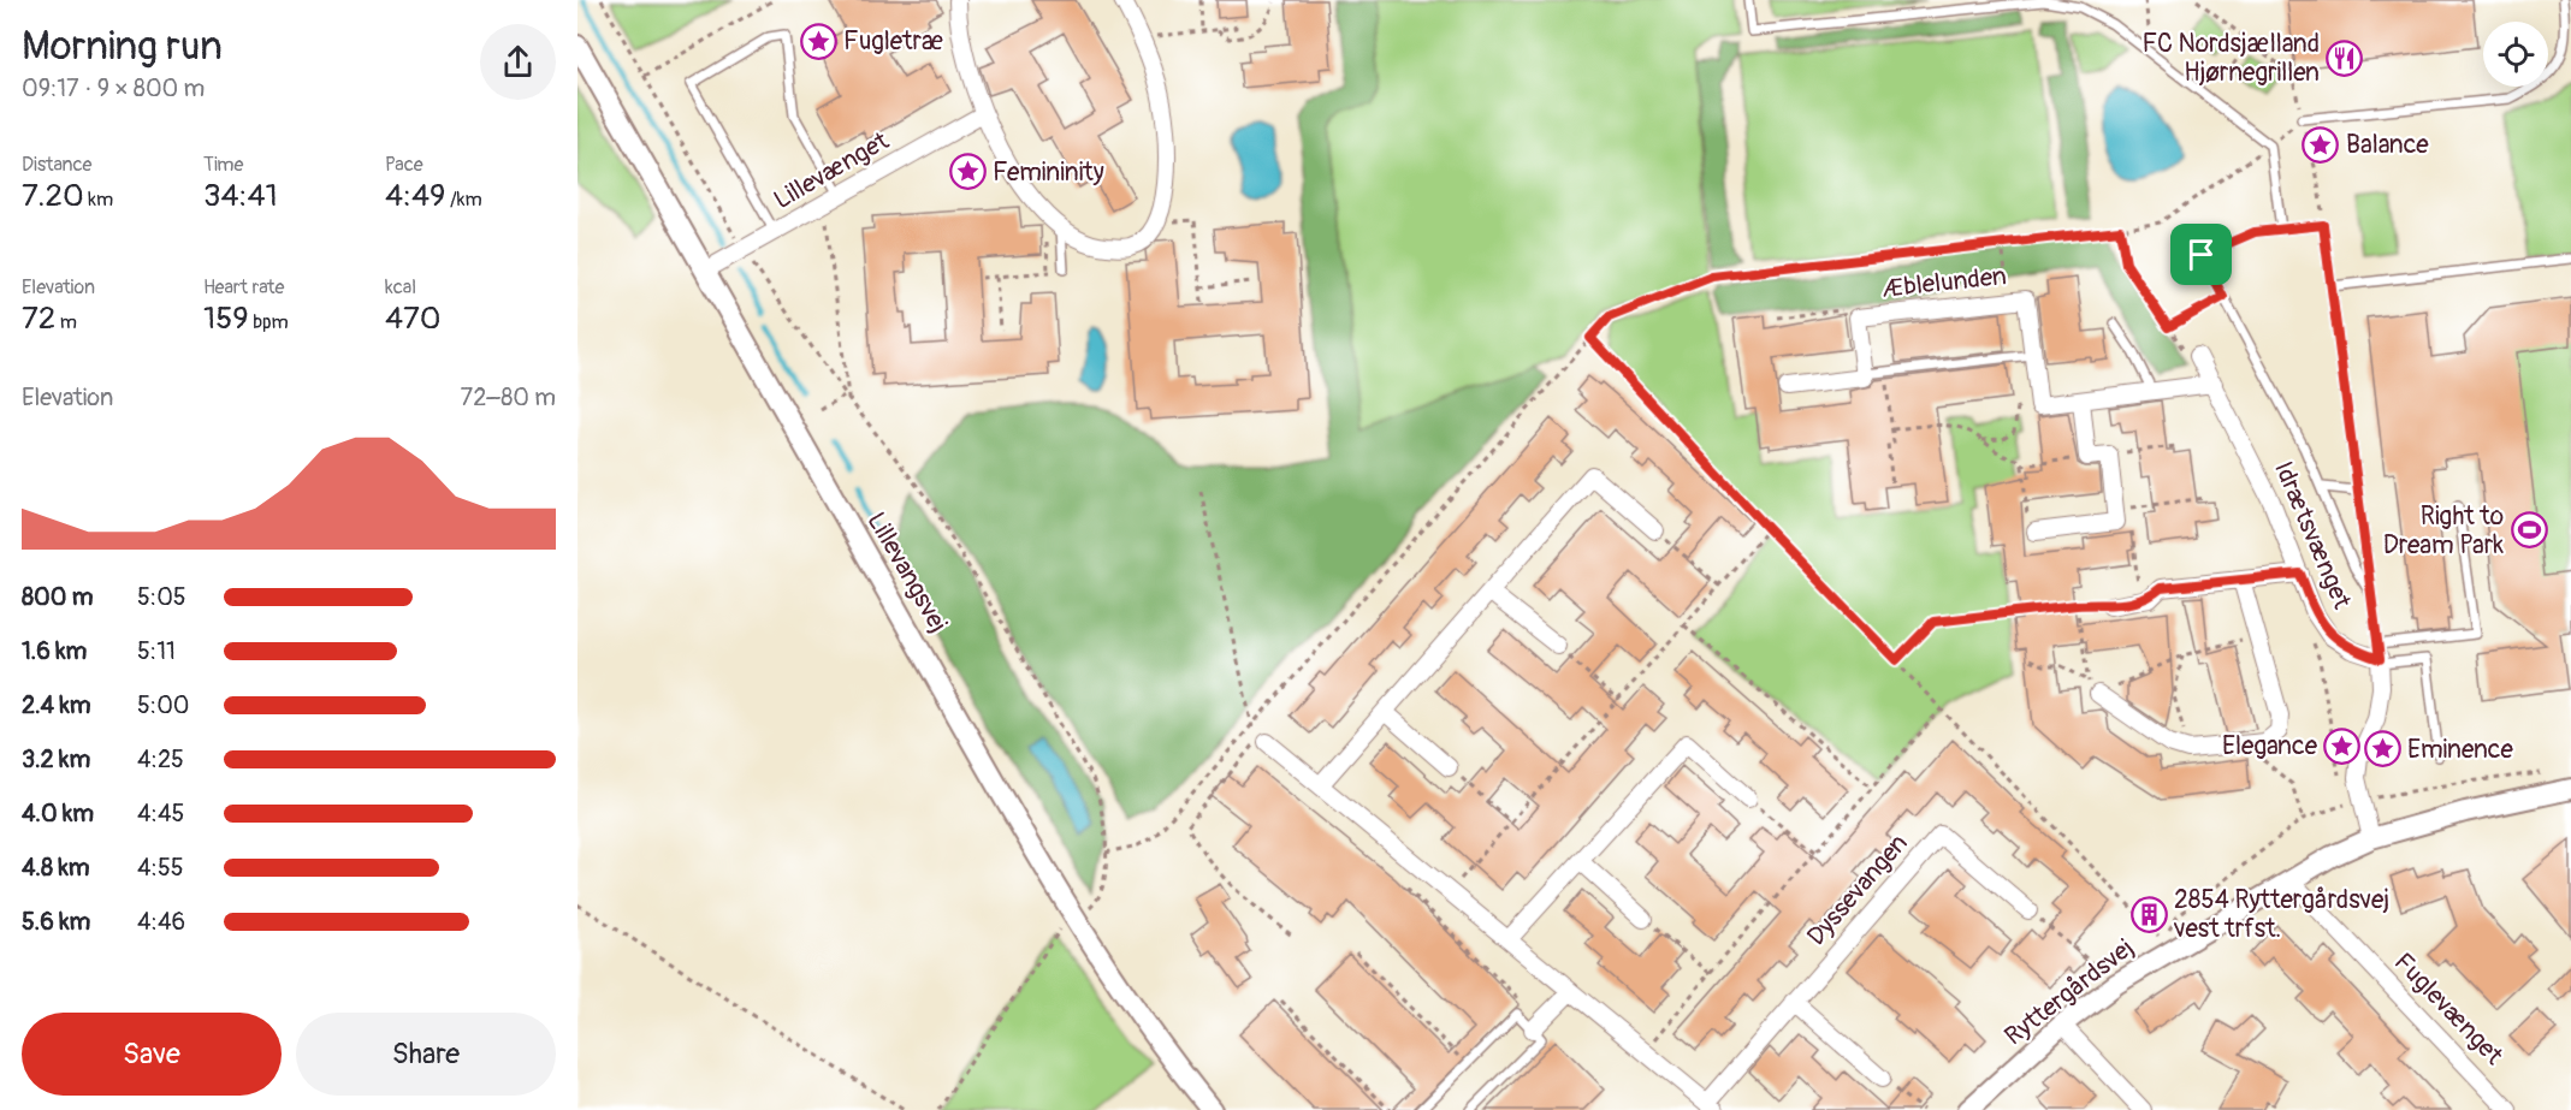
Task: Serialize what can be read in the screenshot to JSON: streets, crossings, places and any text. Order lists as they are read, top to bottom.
{
  "streets": {
    "street": [
      "Lillevænget",
      "Æblelunden",
      "Idrætsvænget",
      "Lillevangsvej",
      "Dyssevangen",
      "Ryttergårdsvej",
      "Fuglevænget"
    ]
  },
  "crossings": [
    ["Lillevænget", "Lillevangsvej"],
    ["Ryttergårdsvej", "Fuglevænget"]
  ],
  "places": {
    "place": [
      "Fugletræ",
      "Balance",
      "Femininity",
      "Elegance",
      "Eminence"
    ],
    "restaurant": ["FC Nordsjælland Hjørnegrillen"],
    "sports": ["Right to Dream Park"],
    "building": ["2854 Ryttergårdsvej vest trfst."]
  },
  "page": {
    "heading": ["Morning run", "09:17 · 9 × 800 m"],
    "stats": [
      ["Distance", "7.20 km"],
      ["Time", "34:41"],
      ["Pace", "4:49 /km"],
      ["Elevation", "72 m"],
      ["Heart rate", "159 bpm"],
      ["kcal", "470"]
    ],
    "chart": ["Elevation", "72–80 m"],
    "list": [
      {
        "name": "800 m",
        "note": "5:05"
      },
      {
        "name": "1.6 km",
        "note": "5:11"
      },
      {
        "name": "2.4 km",
        "note": "5:00"
      },
      {
        "name": "3.2 km",
        "note": "4:25"
      },
      {
        "name": "4.0 km",
        "note": "4:45"
      },
      {
        "name": "4.8 km",
        "note": "4:55"
      },
      {
        "name": "5.6 km",
        "note": "4:46"
      }
    ],
    "buttons": ["Save", "Share"]
  }
}
